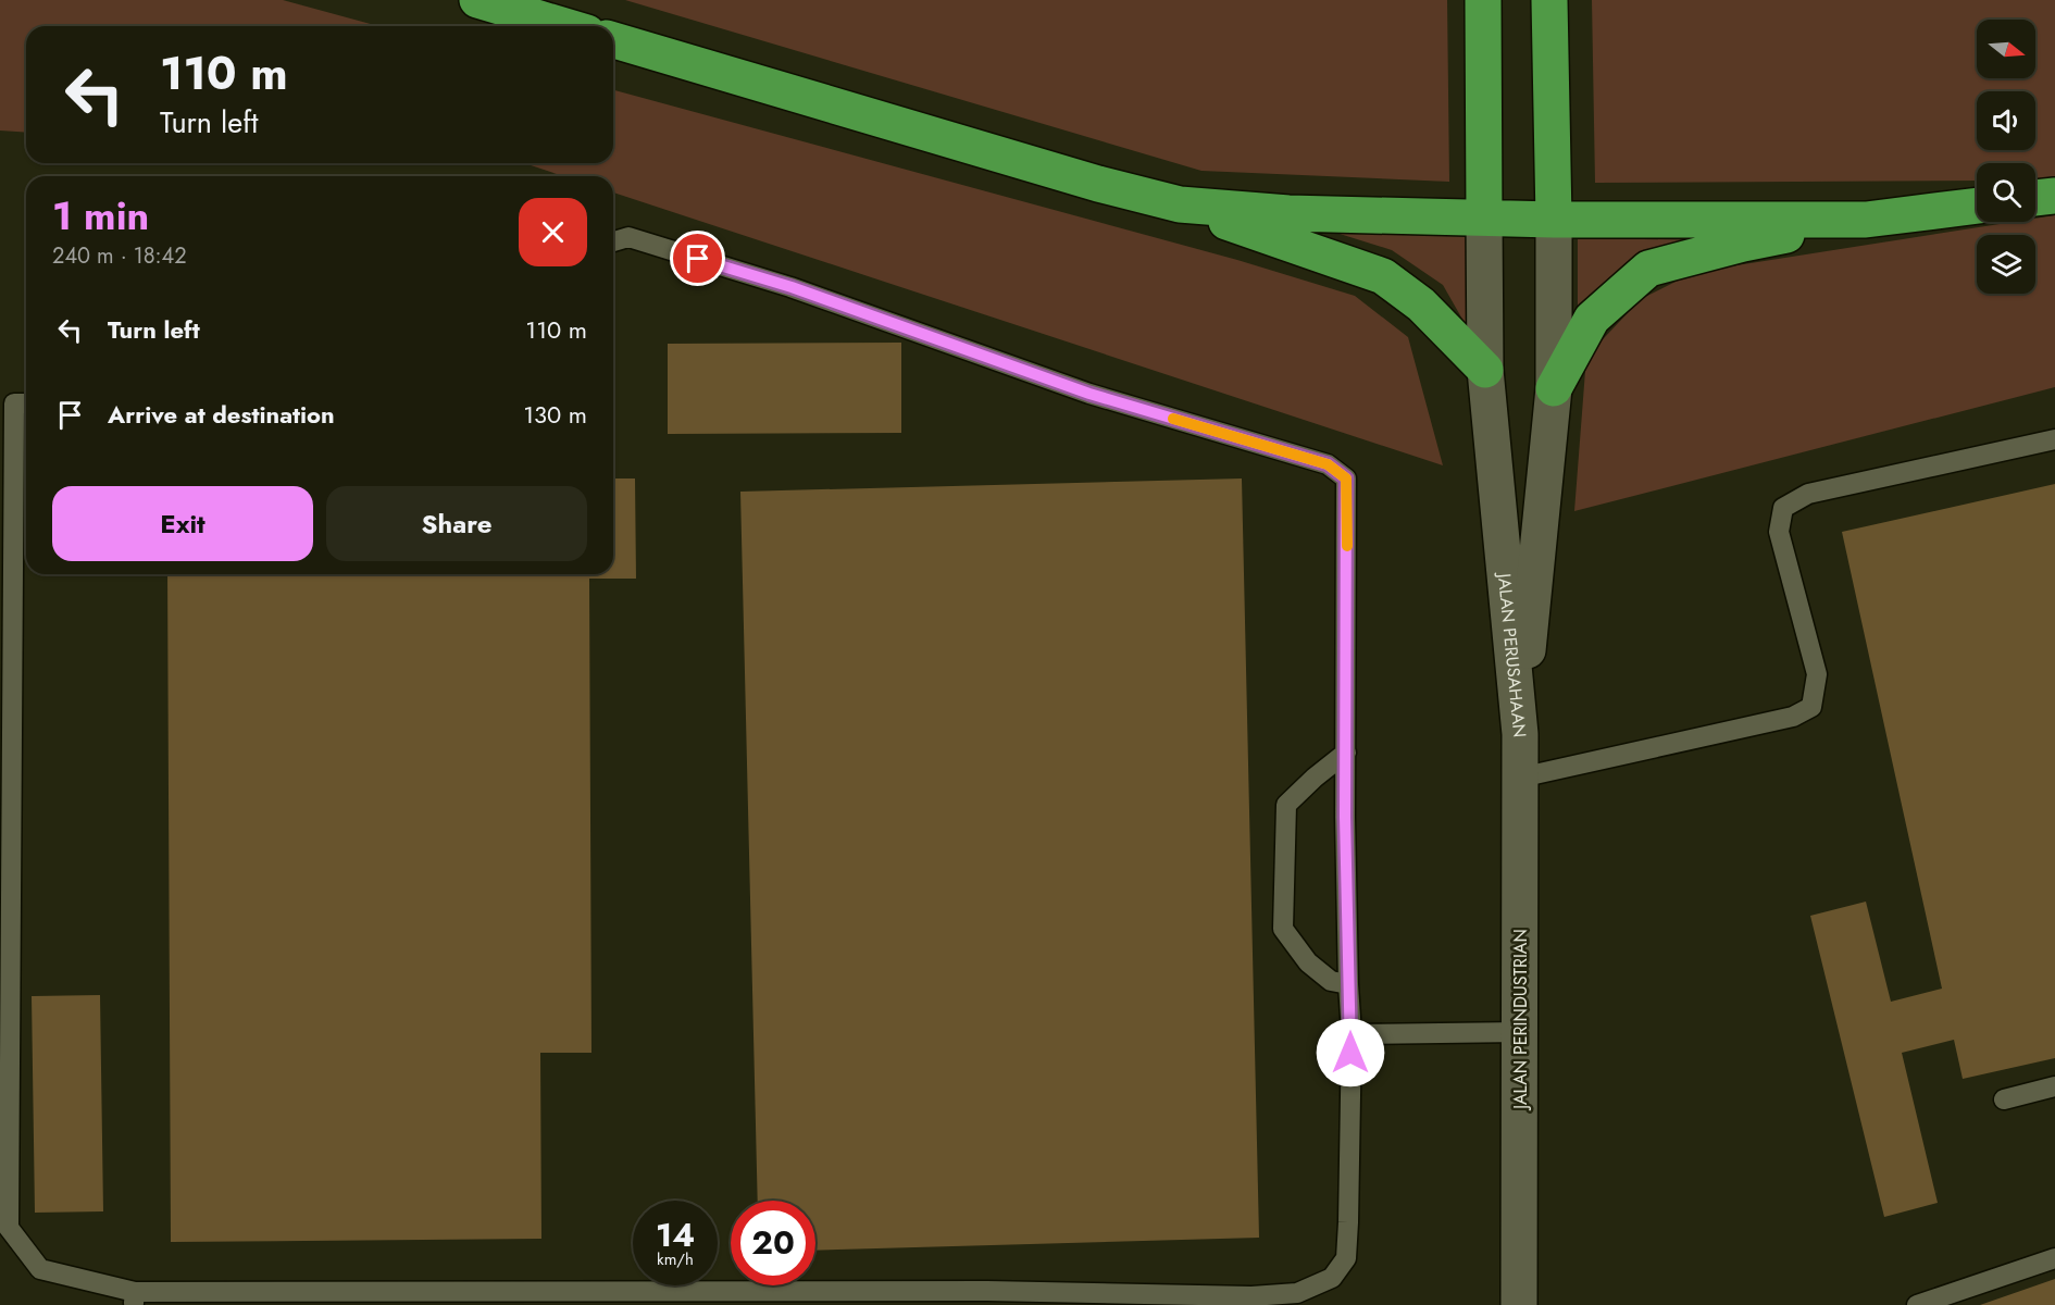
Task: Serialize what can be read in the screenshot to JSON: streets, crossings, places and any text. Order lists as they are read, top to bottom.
{
  "streets": {
    "main road": ["JALAN PERUSAHAAN", "JALAN PERINDUSTRIAN"]
  },
  "crossings": [
    ["JALAN PERUSAHAAN", "JALAN PERINDUSTRIAN"]
  ],
  "north": "right",
  "page": {
    "turn": ["110 m", "Turn left"],
    "heading": ["1 min", "240 m · 18:42"],
    "list": [
      {
        "name": "Turn left",
        "value": "110 m"
      },
      {
        "name": "Arrive at destination",
        "value": "130 m"
      }
    ],
    "buttons": ["Exit", "Share"],
    "speed": "14 km/h",
    "limit": "20"
  }
}
